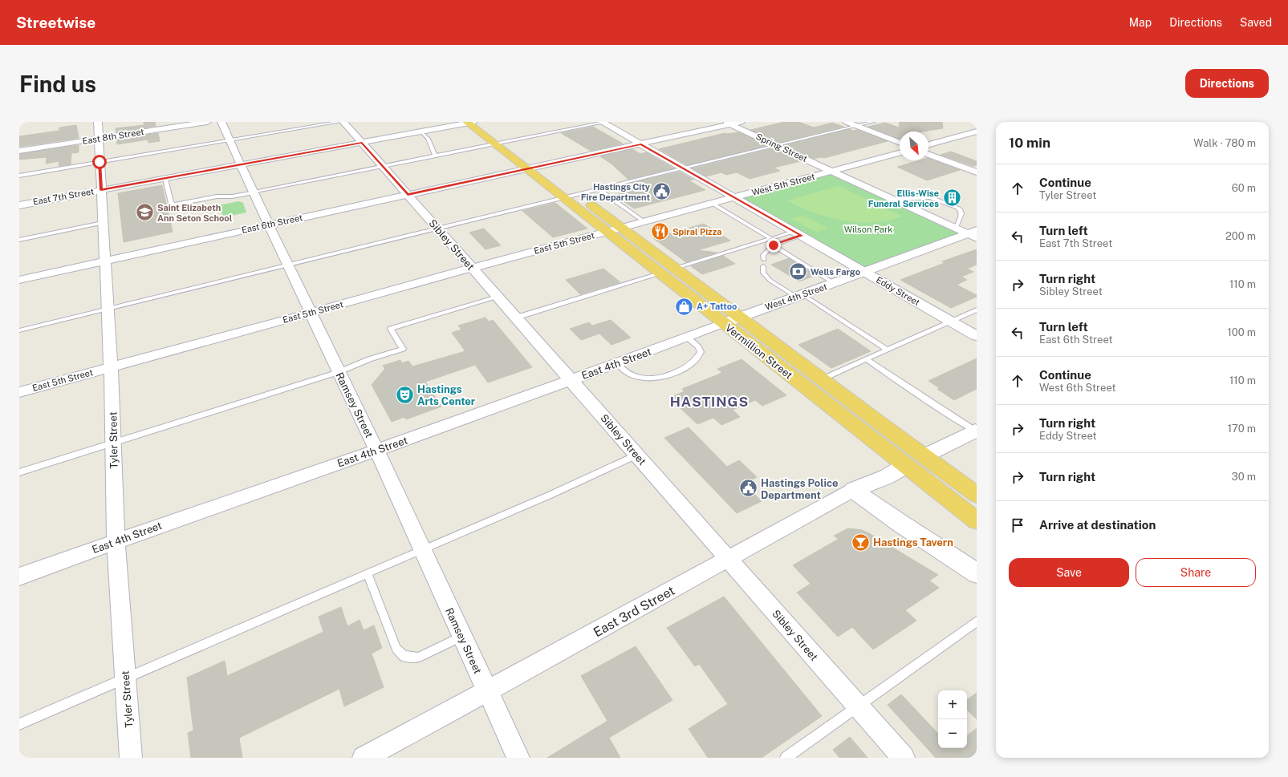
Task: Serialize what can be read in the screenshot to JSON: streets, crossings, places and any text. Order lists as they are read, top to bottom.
{
  "streets": {
    "highway": ["Vermillion Street"],
    "street": [
      "East 8th Street",
      "Spring Street",
      "West 5th Street",
      "East 7th Street",
      "East 6th Street",
      "East 5th Street",
      "Sibley Street",
      "Eddy Street",
      "West 4th Street",
      "East 4th Street",
      "Ramsey Street",
      "Tyler Street",
      "East 3rd Street"
    ]
  },
  "crossings": [
    ["East 8th Street", "Tyler Street"],
    ["Spring Street", "West 5th Street"],
    ["Spring Street", "West 4th Street"],
    ["West 5th Street", "East 5th Street"],
    ["West 5th Street", "Eddy Street"],
    ["West 5th Street", "Vermillion Street"],
    ["East 7th Street", "Sibley Street"],
    ["East 7th Street", "Vermillion Street"],
    ["East 7th Street", "Ramsey Street"],
    ["East 7th Street", "Tyler Street"],
    ["East 6th Street", "Sibley Street"],
    ["East 6th Street", "Vermillion Street"],
    ["East 6th Street", "Ramsey Street"],
    ["East 6th Street", "Tyler Street"],
    ["East 5th Street", "Sibley Street"],
    ["East 5th Street", "Vermillion Street"],
    ["East 5th Street", "Ramsey Street"],
    ["East 5th Street", "Tyler Street"],
    ["Sibley Street", "East 4th Street"],
    ["Sibley Street", "East 3rd Street"],
    ["Eddy Street", "West 4th Street"],
    ["West 4th Street", "Vermillion Street"],
    ["West 4th Street", "East 4th Street"],
    ["Vermillion Street", "East 4th Street"],
    ["Vermillion Street", "East 3rd Street"],
    ["East 4th Street", "Ramsey Street"],
    ["East 4th Street", "Tyler Street"],
    ["Ramsey Street", "East 3rd Street"]
  ],
  "districts": ["HASTINGS"],
  "parks": ["Wilson Park"],
  "places": {
    "public building": ["Hastings City Fire Department", "Hastings Police Department"],
    "building": ["Ellis-Wise Funeral Services"],
    "school or university": ["Saint Elizabeth Ann Seton School"],
    "restaurant": ["Spiral Pizza"],
    "bank": ["Wells Fargo"],
    "shop": ["A+ Tattoo"],
    "theatre": ["Hastings Arts Center"],
    "bar": ["Hastings Tavern"]
  },
  "north": "bottom right",
  "page": {
    "header": "Streetwise",
    "nav": ["Map", "Directions", "Saved"],
    "buttons": [
      "Directions",
      ["Save", "Share"]
    ],
    "title": "Find us",
    "heading": ["10 min", "Walk · 780 m"],
    "list": [
      ["Continue", "Tyler Street", "60 m"],
      ["Turn left", "East 7th Street", "200 m"],
      ["Turn right", "Sibley Street", "110 m"],
      ["Turn left", "East 6th Street", "100 m"],
      ["Continue", "West 6th Street", "110 m"],
      ["Turn right", "Eddy Street", "170 m"],
      ["Turn right", "30 m"],
      "Arrive at destination"
    ],
    "map_buttons": ["+", "−"]
  }
}
